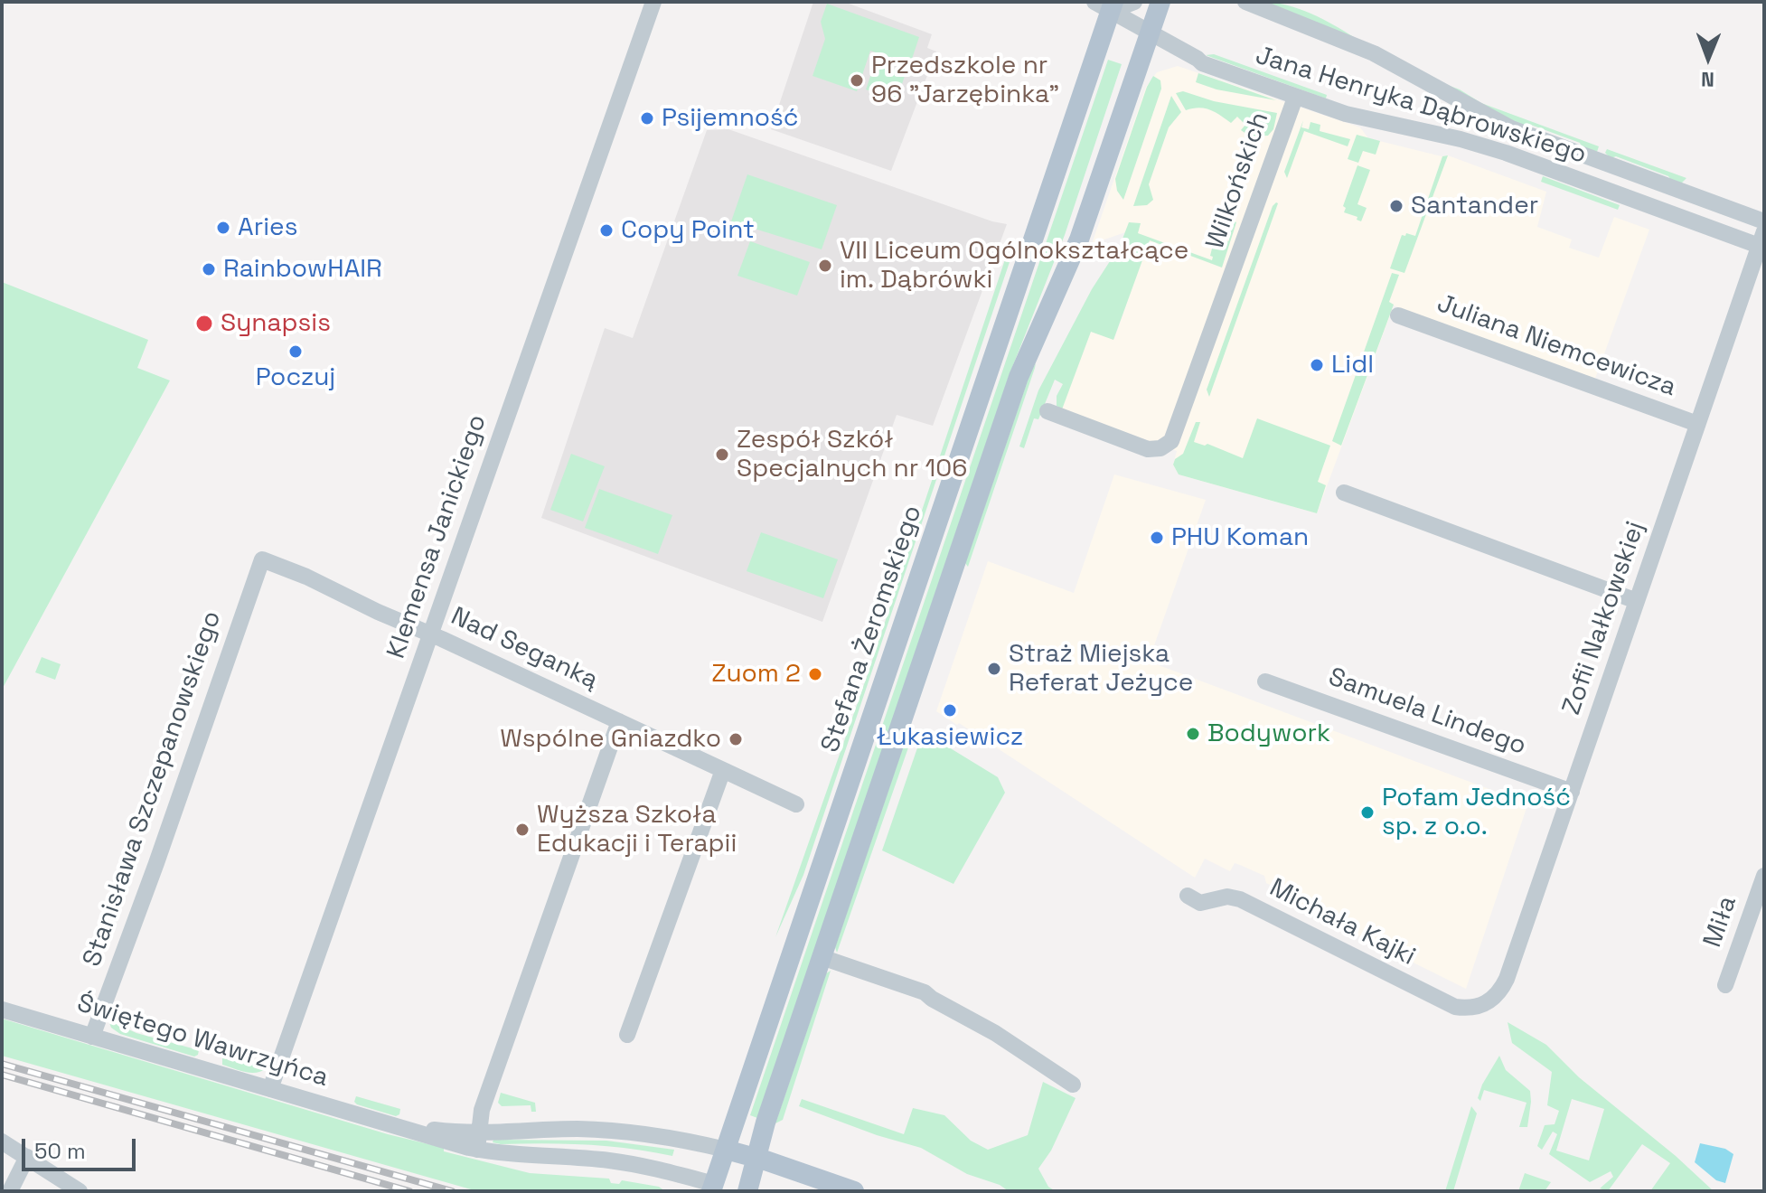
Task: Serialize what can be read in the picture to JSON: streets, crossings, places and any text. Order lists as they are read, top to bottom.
{
  "streets": {
    "main road": ["Stefana Żeromskiego", "Świętego Wawrzyńca"],
    "street": [
      "Jana Henryka Dąbrowskiego",
      "Wilkońskich",
      "Juliana Niemcewicza",
      "Klemensa Janickiego",
      "Zofii Nałkowskiej",
      "Nad Seganką",
      "Samuela Lindego",
      "Stanisława Szczepanowskiego",
      "Miła",
      "Michała Kajki"
    ]
  },
  "crossings": [
    ["Jana Henryka Dąbrowskiego", "Wilkońskich"],
    ["Jana Henryka Dąbrowskiego", "Zofii Nałkowskiej"],
    ["Jana Henryka Dąbrowskiego", "Stefana Żeromskiego"],
    ["Juliana Niemcewicza", "Zofii Nałkowskiej"],
    ["Klemensa Janickiego", "Nad Seganką"],
    ["Klemensa Janickiego", "Świętego Wawrzyńca"],
    ["Zofii Nałkowskiej", "Samuela Lindego"],
    ["Zofii Nałkowskiej", "Michała Kajki"],
    ["Stefana Żeromskiego", "Świętego Wawrzyńca"],
    ["Nad Seganką", "Stanisława Szczepanowskiego"],
    ["Stanisława Szczepanowskiego", "Świętego Wawrzyńca"]
  ],
  "places": [
    "Przedszkole nr 96 \"Jarzębinka\"",
    "Psijemność",
    "Santander",
    "Aries",
    "Copy Point",
    "VII Liceum Ogólnokształcące im. Dąbrówki",
    "RainbowHAIR",
    "Synapsis",
    "Poczuj",
    "Lidl",
    "Zespół Szkół Specjalnych nr 106",
    "PHU Koman",
    "Straż Miejska Referat Jeżyce",
    "Zuom 2",
    "Łukasiewicz",
    "Bodywork",
    "Wspólne Gniazdko",
    "Pofam Jedność sp. z o.o.",
    "Wyższa Szkoła Edukacji i Terapii"
  ],
  "scale_bar": "50 m",
  "north": "bottom"
}
